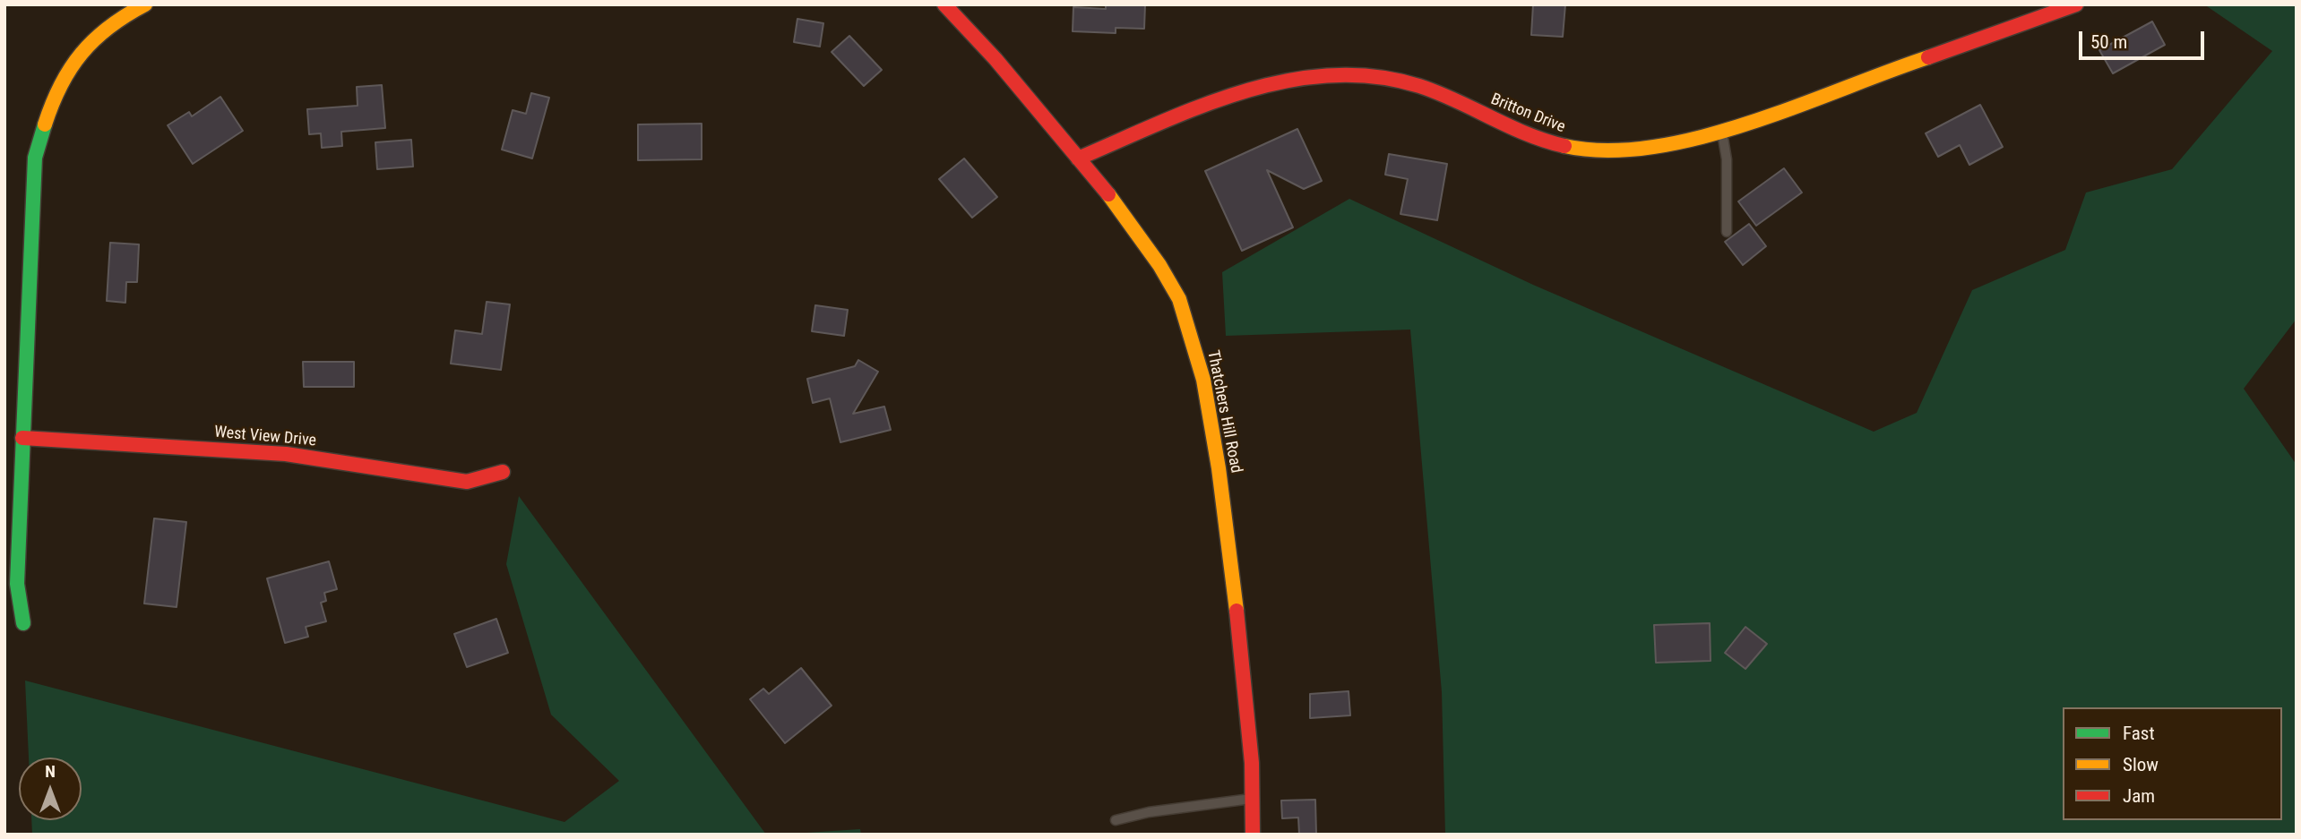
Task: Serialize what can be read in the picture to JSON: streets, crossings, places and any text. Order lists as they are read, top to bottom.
{
  "streets": {
    "street": ["Britton Drive", "Thatchers Hill Road", "West View Drive"]
  },
  "crossings": [
    ["Britton Drive", "Thatchers Hill Road"]
  ],
  "legend": ["Fast", "Slow", "Jam"],
  "scale_bar": "50 m",
  "north": "top"
}
